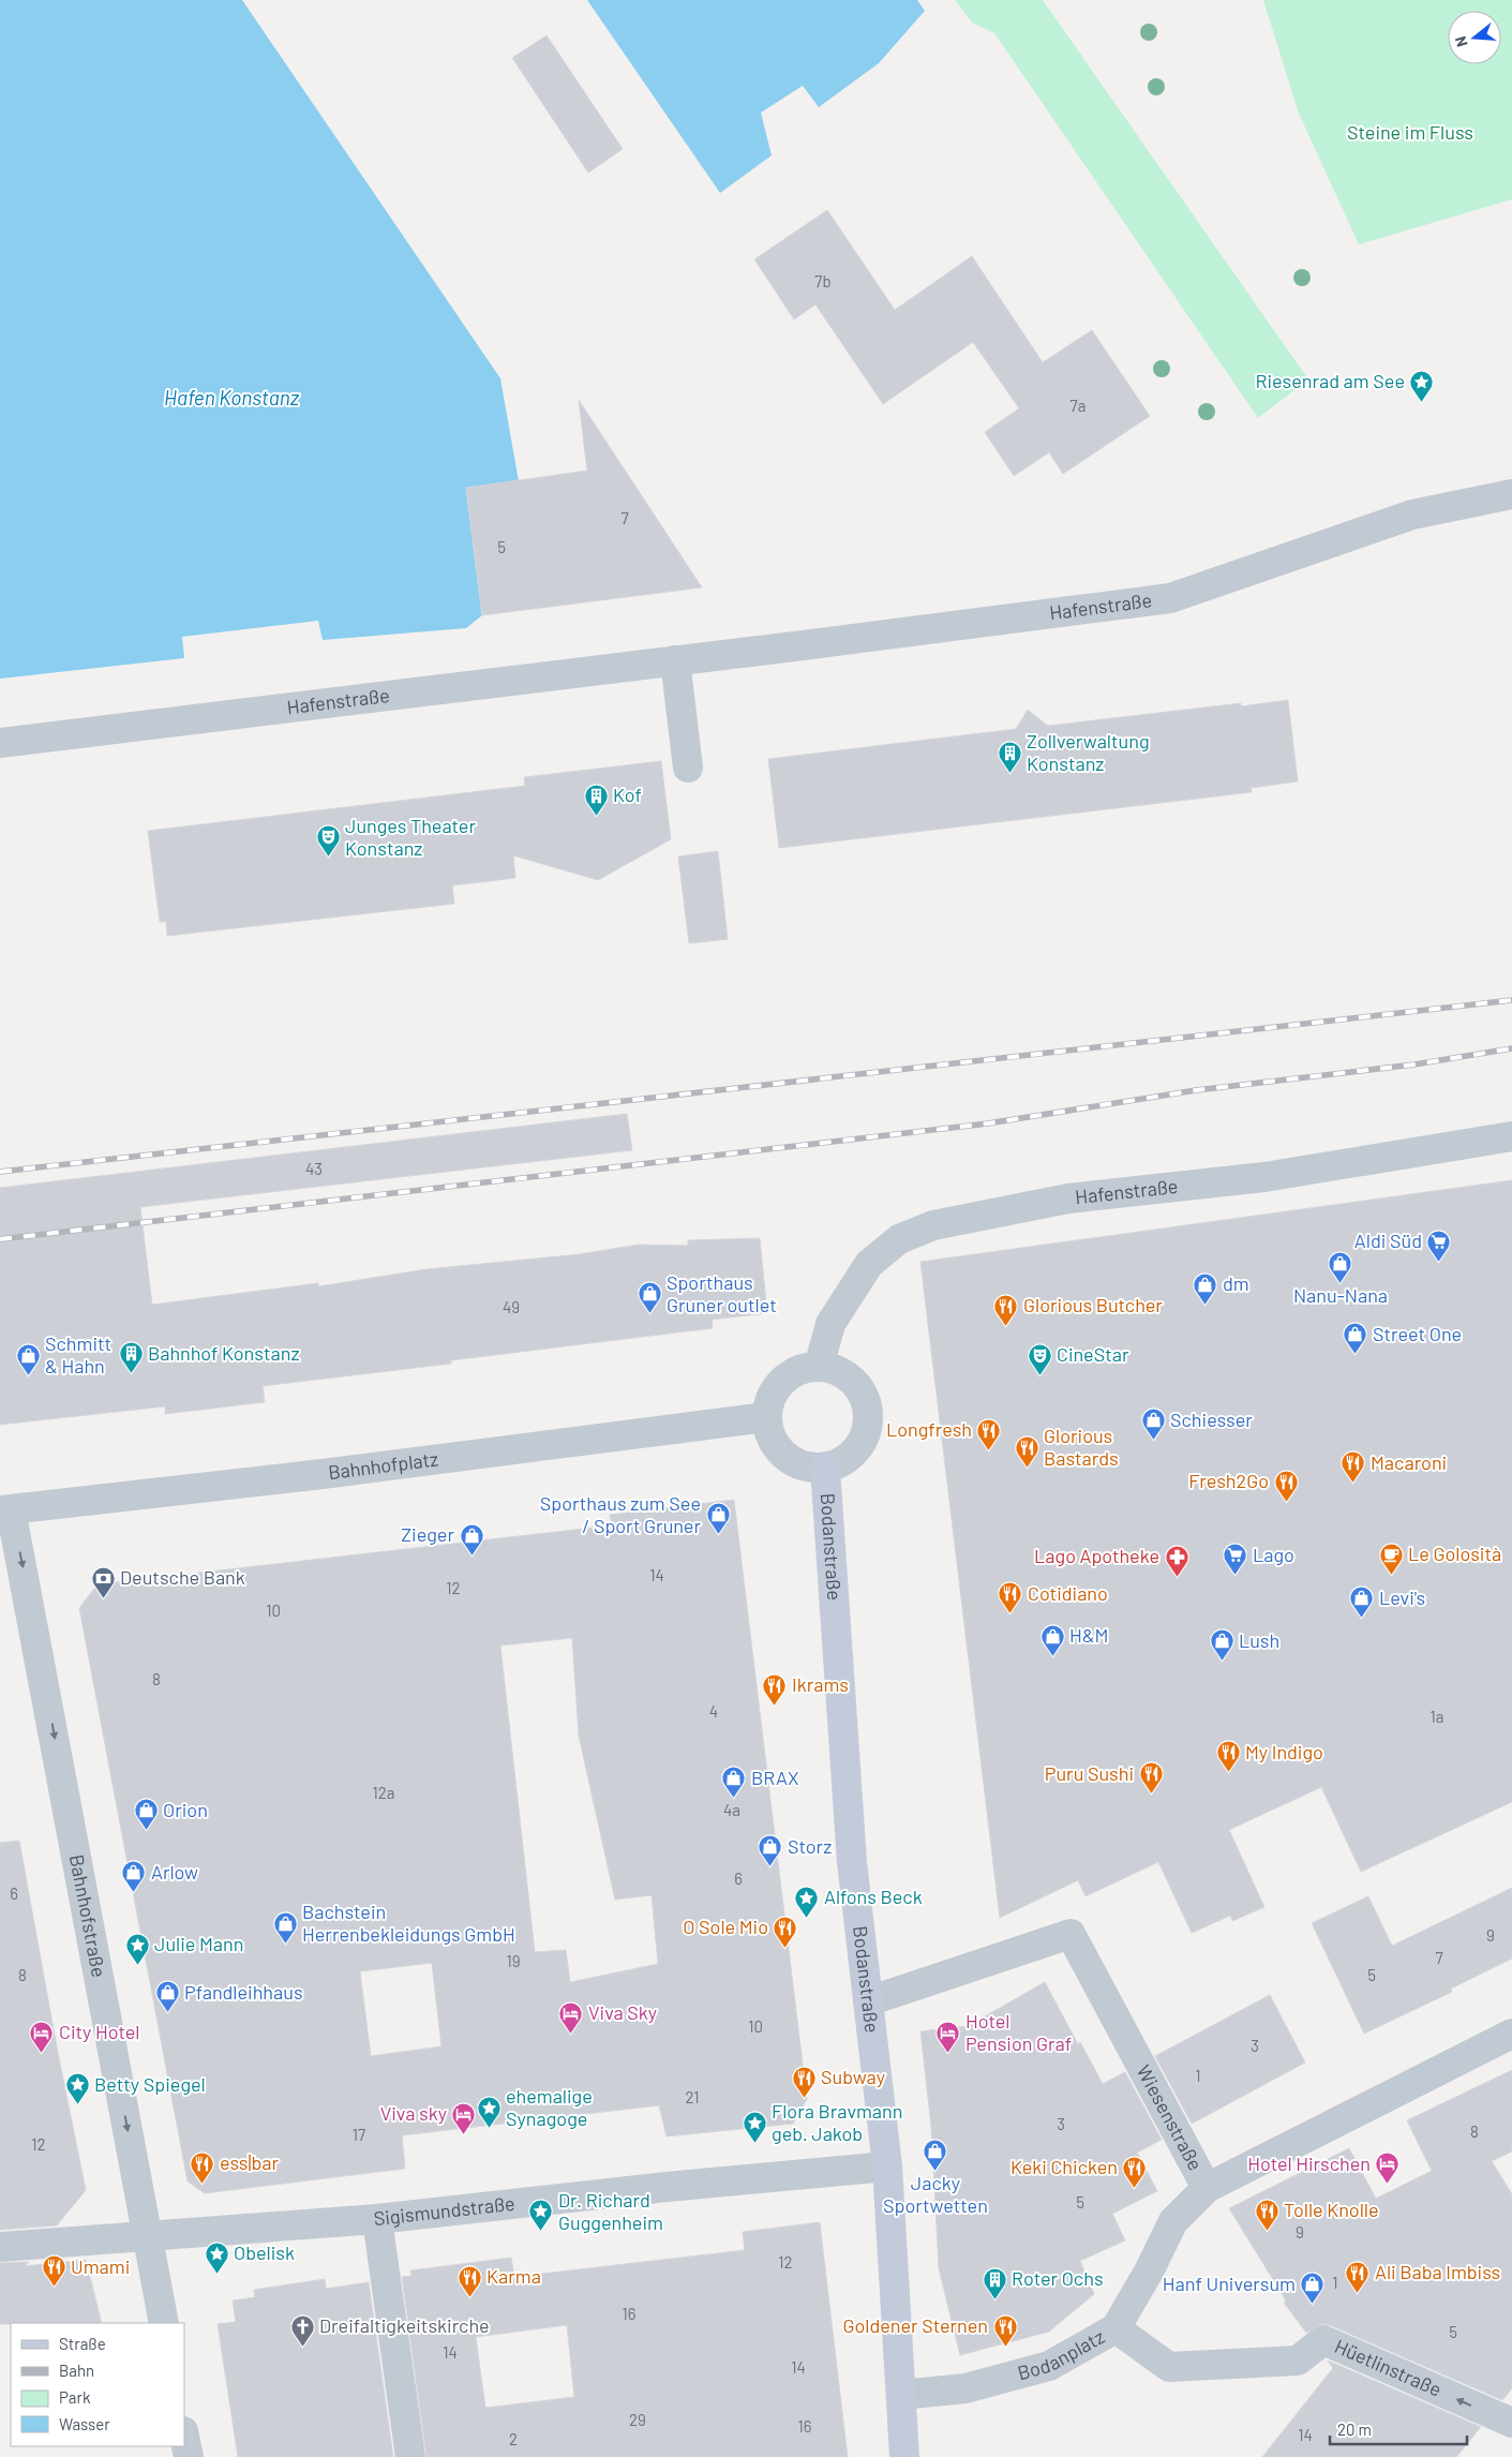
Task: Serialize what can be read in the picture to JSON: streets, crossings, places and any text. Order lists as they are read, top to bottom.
{
  "streets": {
    "street": [
      "Hafenstraße",
      "Bahnhofplatz",
      "Bodanstraße",
      "Bahnhofstraße",
      "Wiesenstraße",
      "Sigismundstraße",
      "Bodanplatz",
      "Hüetlinstraße"
    ]
  },
  "crossings": [
    ["Hafenstraße", "Bahnhofplatz"],
    ["Hafenstraße", "Bodanstraße"],
    ["Bahnhofplatz", "Bodanstraße"],
    ["Bahnhofplatz", "Bahnhofstraße"],
    ["Bodanstraße", "Wiesenstraße"],
    ["Bodanstraße", "Sigismundstraße"],
    ["Bodanstraße", "Bodanplatz"],
    ["Bahnhofstraße", "Sigismundstraße"],
    ["Wiesenstraße", "Bodanplatz"],
    ["Bodanplatz", "Hüetlinstraße"]
  ],
  "one_way": ["Bahnhofstraße", "Hüetlinstraße"],
  "water": ["Hafen Konstanz"],
  "parks": ["Steine im Fluss"],
  "places": {
    "place": [
      "Riesenrad am See",
      "Alfons Beck",
      "Julie Mann",
      "Betty Spiegel",
      "ehemalige Synagoge",
      "Flora Bravmann geb. Jakob",
      "Dr. Richard Guggenheim",
      "Obelisk"
    ],
    "building": [
      "Zollverwaltung Konstanz",
      "Kof",
      "Bahnhof Konstanz",
      "Roter Ochs"
    ],
    "theatre": ["Junges Theater Konstanz", "CineStar"],
    "supermarket": ["Aldi Süd", "Lago"],
    "shop": [
      "Nanu-Nana",
      "dm",
      "Sporthaus Gruner outlet",
      "Street One",
      "Schmitt & Hahn",
      "Schiesser",
      "Sporthaus zum See / Sport Gruner",
      "Zieger",
      "Levi's",
      "H&M",
      "Lush",
      "BRAX",
      "Orion",
      "Storz",
      "Arlow",
      "Bachstein Herrenbekleidungs GmbH",
      "Pfandleihhaus",
      "Jacky Sportwetten",
      "Hanf Universum"
    ],
    "restaurant": [
      "Glorious Butcher",
      "Longfresh",
      "Glorious Bastards",
      "Macaroni",
      "Fresh2Go",
      "Cotidiano",
      "Ikrams",
      "My Indigo",
      "Puru Sushi",
      "O Sole Mio",
      "Subway",
      "ess|bar",
      "Keki Chicken",
      "Tolle Knolle",
      "Umami",
      "Ali Baba Imbiss",
      "Karma",
      "Goldener Sternen"
    ],
    "cafe": ["Le Golosità"],
    "pharmacy": ["Lago Apotheke"],
    "bank": ["Deutsche Bank"],
    "hotel": [
      "Viva Sky",
      "City Hotel",
      "Hotel Pension Graf",
      "Viva sky",
      "Hotel Hirschen"
    ],
    "church": ["Dreifaltigkeitskirche"]
  },
  "house_numbers": [
    "7b",
    "7a",
    "7",
    "5",
    "43",
    "49",
    "14",
    "12",
    "10",
    "8",
    "4",
    "1a",
    "12a",
    "4a",
    "6",
    "6",
    "9",
    "7",
    "19",
    "8",
    "5",
    "10",
    "3",
    "1",
    "21",
    "3",
    "8",
    "17",
    "12",
    "5",
    "9",
    "12",
    "1",
    "16",
    "5",
    "14",
    "14",
    "29",
    "16",
    "14",
    "2"
  ],
  "legend": [
    "Straße",
    "Bahn",
    "Park",
    "Wasser"
  ],
  "scale_bar": "20 m",
  "north": "left"
}
